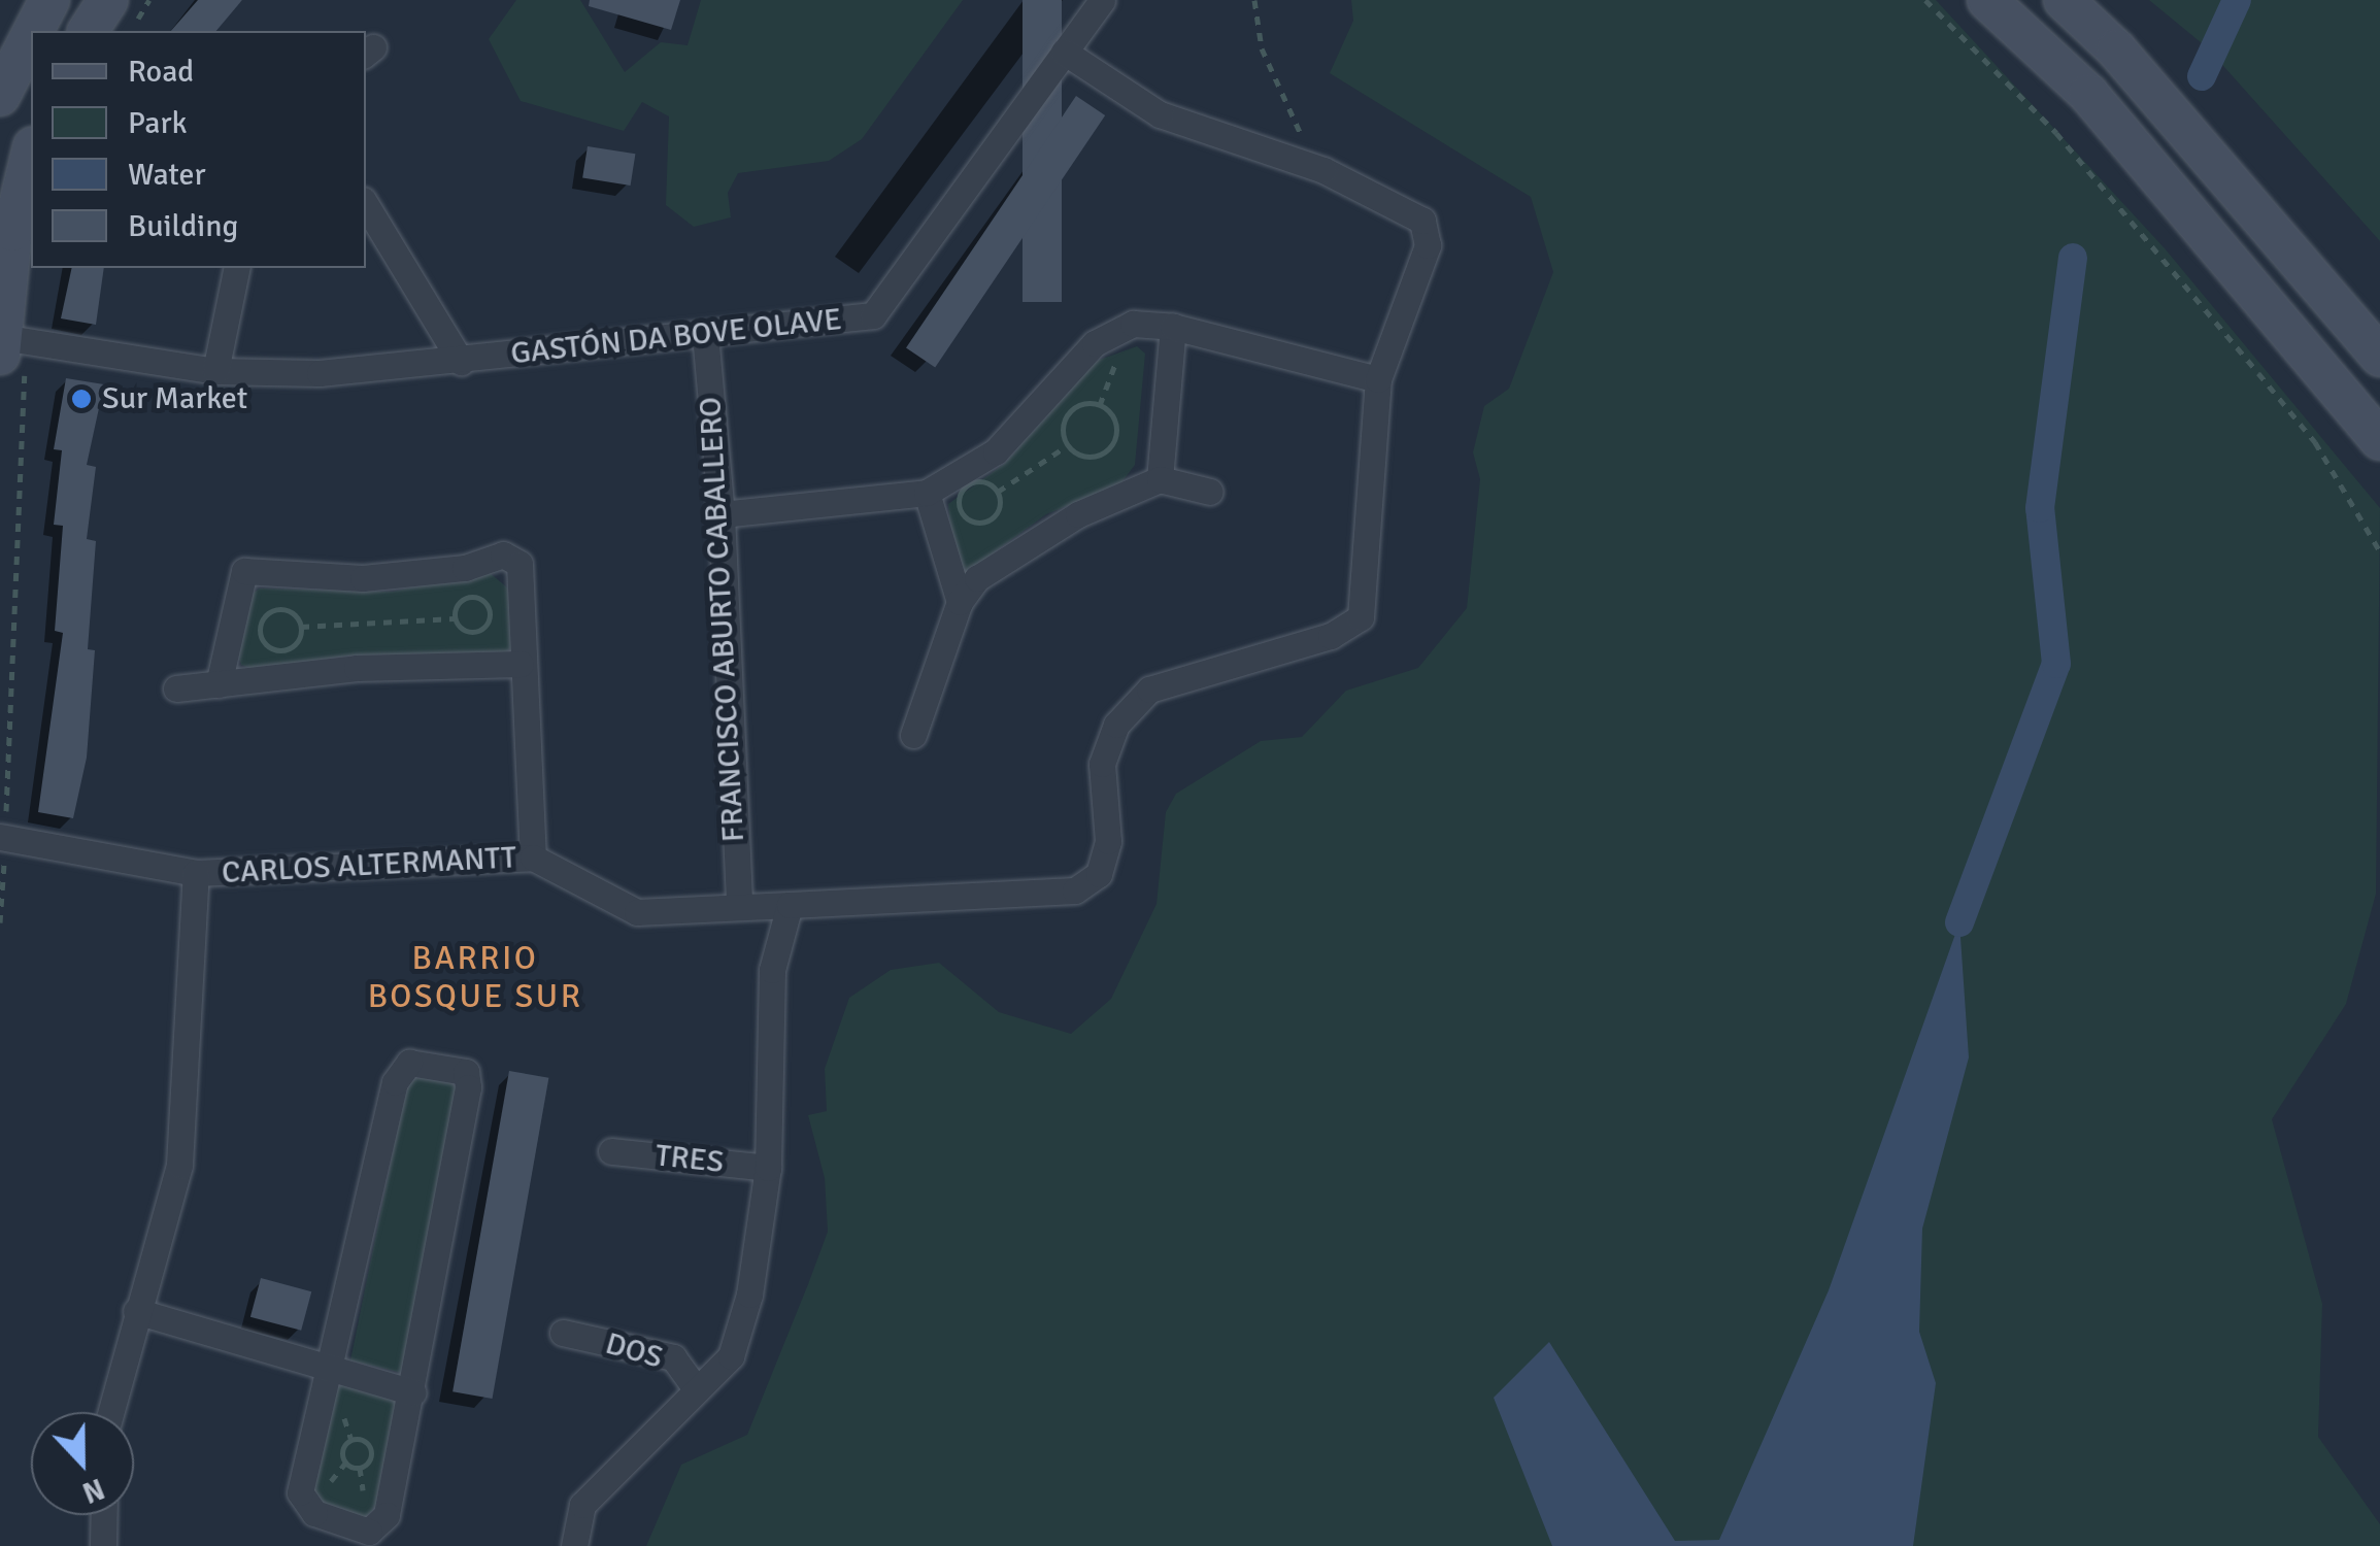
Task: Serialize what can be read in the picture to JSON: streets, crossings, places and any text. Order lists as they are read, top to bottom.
{
  "streets": {
    "street": [
      "GASTÓN DA BOVE OLAVE",
      "FRANCISCO ABURTO CABALLERO",
      "CARLOS ALTERMANTT",
      "TRES",
      "DOS"
    ]
  },
  "crossings": [
    ["GASTÓN DA BOVE OLAVE", "FRANCISCO ABURTO CABALLERO"],
    ["FRANCISCO ABURTO CABALLERO", "CARLOS ALTERMANTT"]
  ],
  "districts": ["BARRIO BOSQUE SUR"],
  "places": ["Sur Market"],
  "legend": [
    "Road",
    "Park",
    "Water",
    "Building"
  ],
  "north": "bottom"
}
